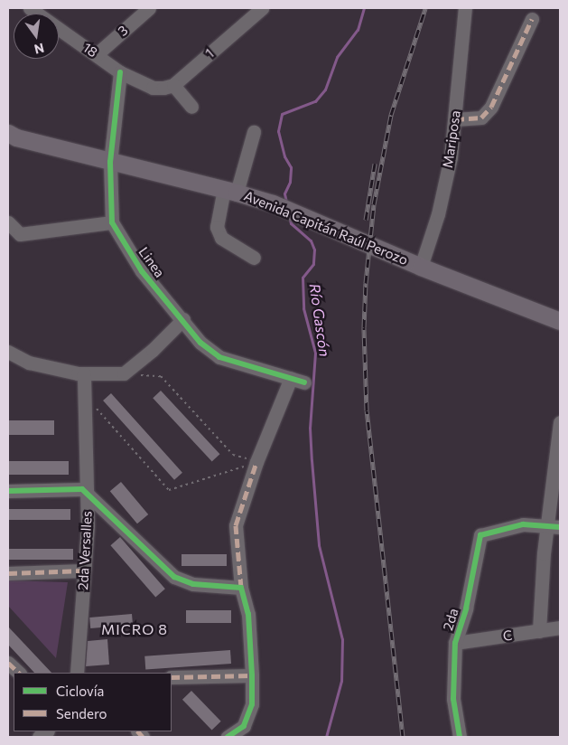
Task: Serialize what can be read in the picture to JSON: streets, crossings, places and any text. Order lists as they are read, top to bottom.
{
  "streets": {
    "main road": ["Avenida Capitán Raúl Perozo"],
    "street": [
      "3",
      "18",
      "1",
      "Mariposa",
      "Linea",
      "2da Versalles",
      "2da",
      "C"
    ]
  },
  "crossings": [
    ["3", "18"],
    ["18", "1"],
    ["18", "Linea"],
    ["Mariposa", "Avenida Capitán Raúl Perozo"],
    ["Avenida Capitán Raúl Perozo", "Linea"],
    ["2da", "C"]
  ],
  "districts": ["MICRO 8"],
  "water": ["Río Gascón"],
  "legend": ["Ciclovía", "Sendero"],
  "north": "bottom"
}
